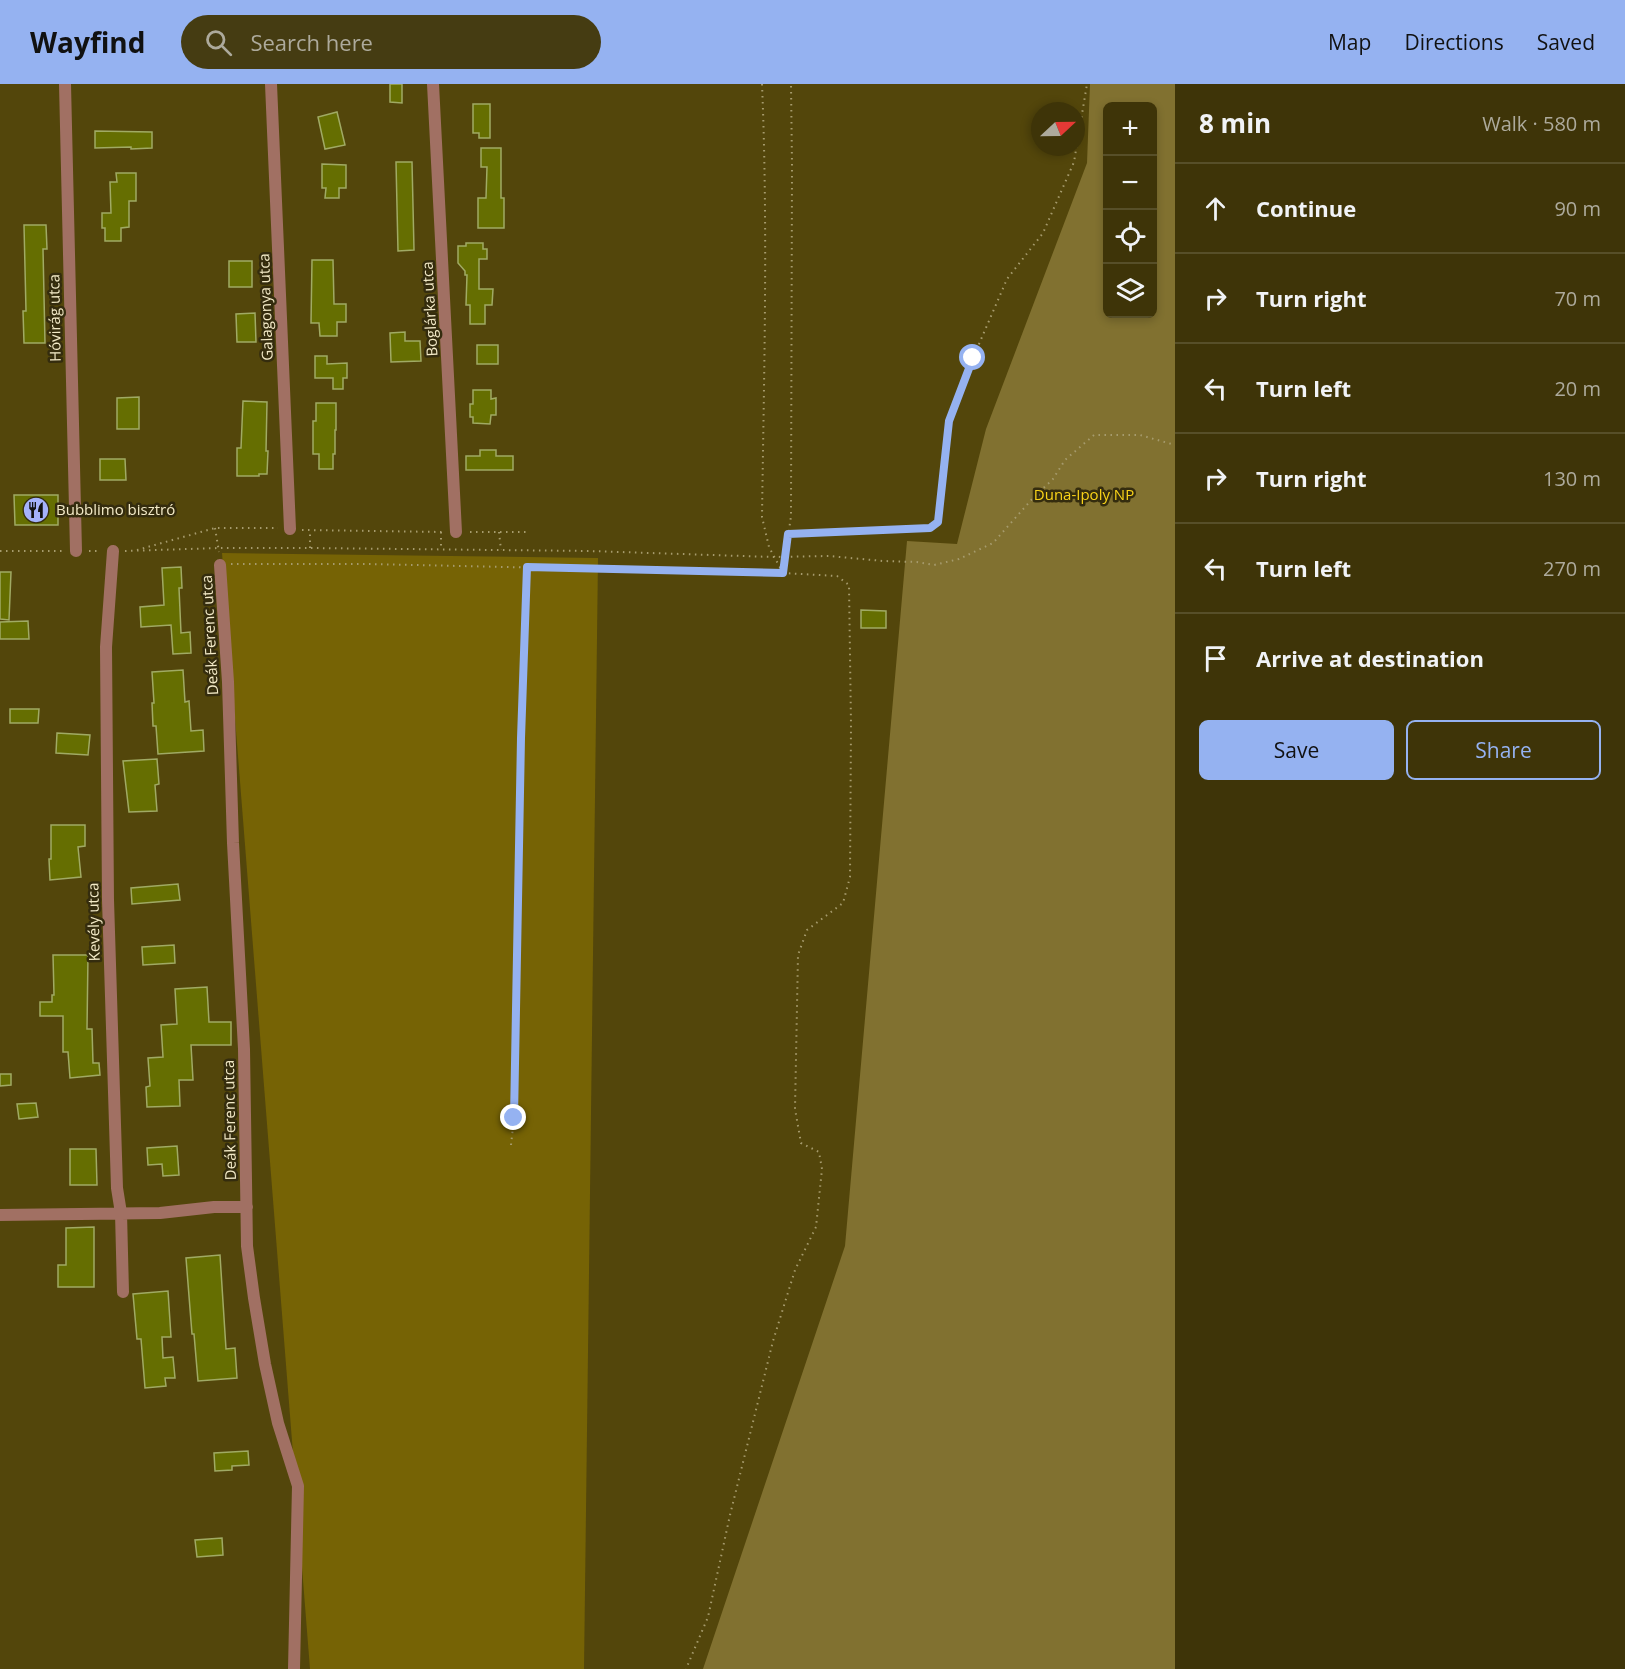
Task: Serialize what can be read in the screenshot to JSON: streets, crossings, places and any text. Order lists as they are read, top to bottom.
{
  "streets": {
    "street": [
      "Galagonya utca",
      "Boglárka utca",
      "Hóvirág utca",
      "Deák Ferenc utca",
      "Kevély utca"
    ]
  },
  "parks": ["Duna-Ipoly NP"],
  "places": {
    "restaurant": ["Bubblimo bisztró"]
  },
  "north": "right",
  "page": {
    "header": "Wayfind",
    "search": "Search here",
    "nav": ["Map", "Directions", "Saved"],
    "heading": ["8 min", "Walk · 580 m"],
    "map_buttons": ["+", "−"],
    "list": [
      ["Continue", "90 m"],
      ["Turn right", "70 m"],
      ["Turn left", "20 m"],
      ["Turn right", "130 m"],
      ["Turn left", "270 m"],
      "Arrive at destination"
    ],
    "buttons": ["Save", "Share"]
  }
}
